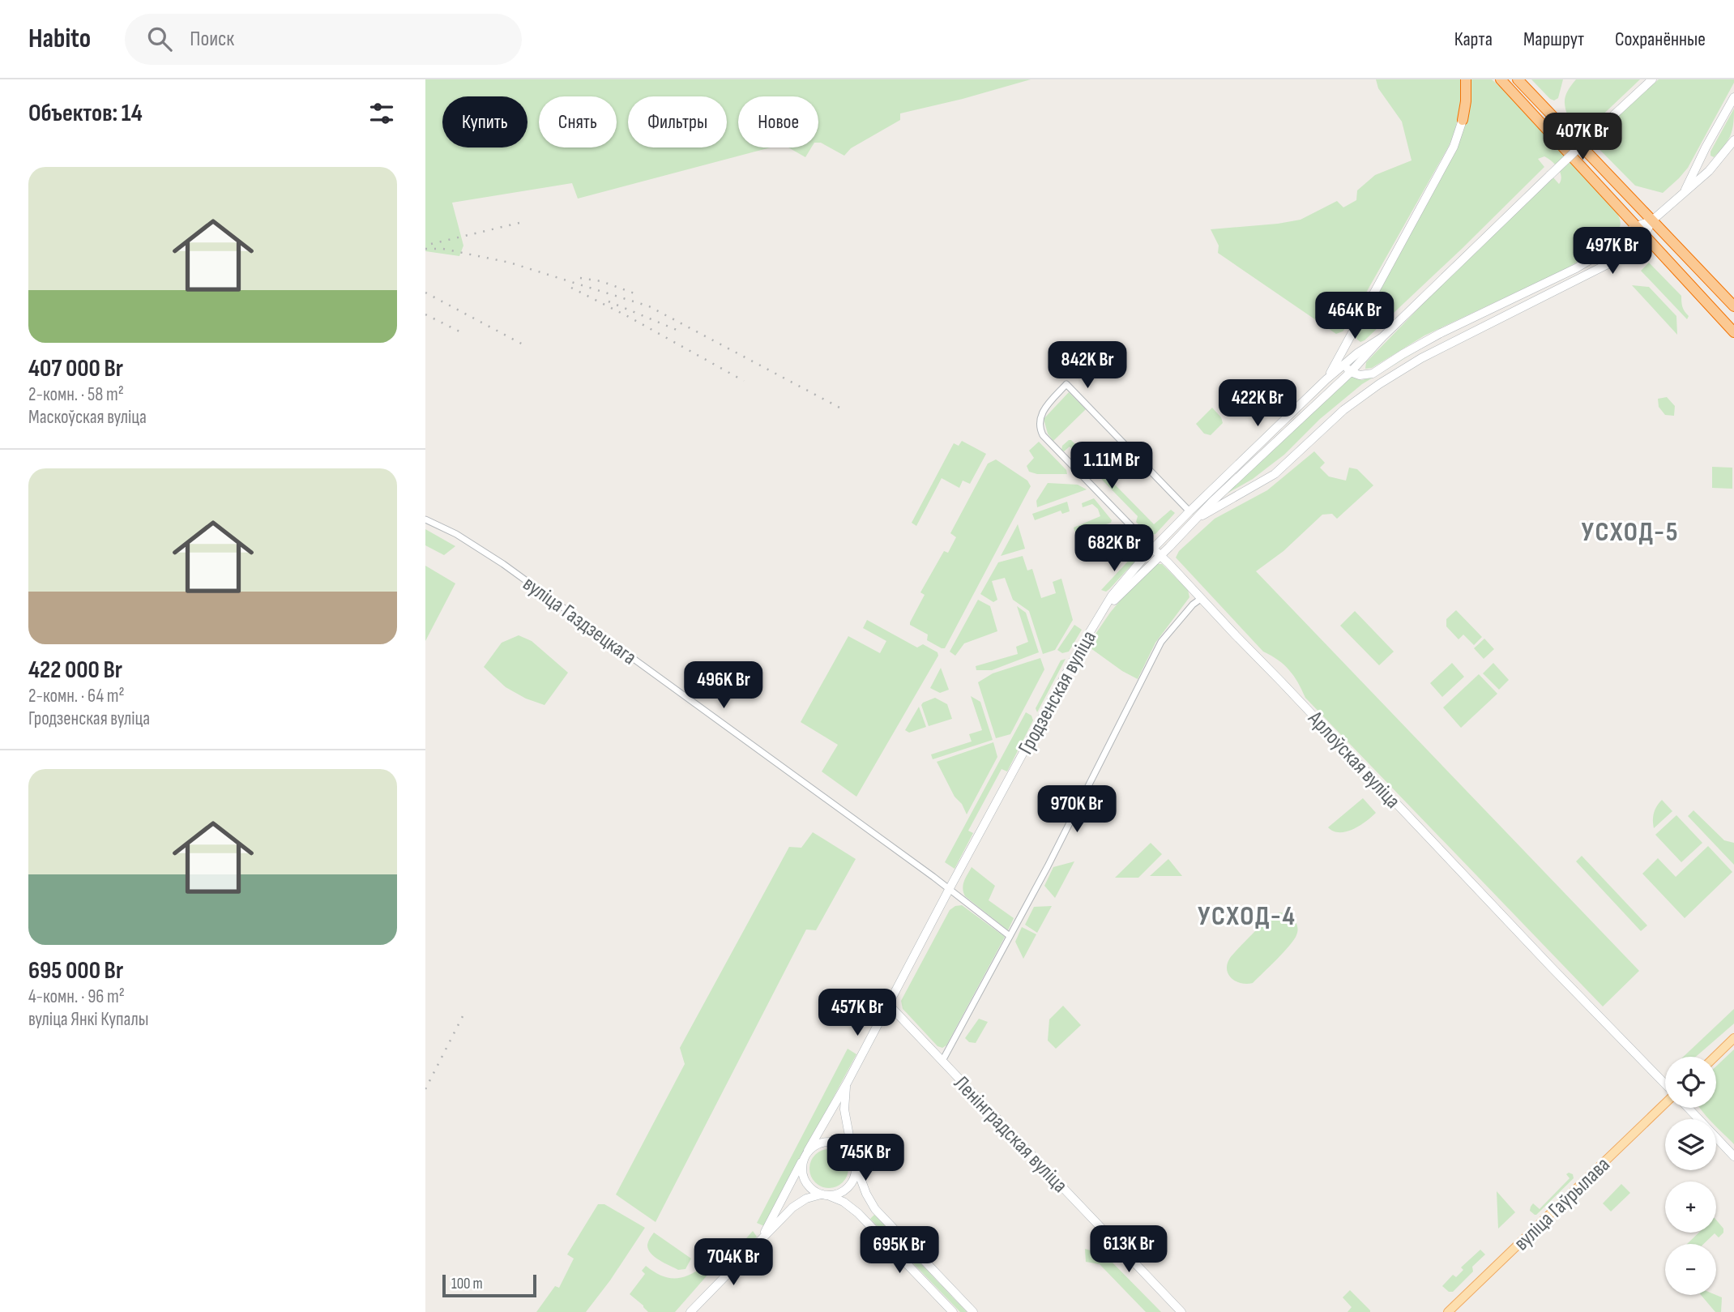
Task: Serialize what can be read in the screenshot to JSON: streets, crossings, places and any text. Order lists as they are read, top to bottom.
{
  "streets": {
    "main road": [
      "Гродзенская вуліца",
      "Арлоўская вуліца",
      "Ленінградская вуліца",
      "вуліца Гаўрылава"
    ],
    "street": ["вуліца Газдзецкага"]
  },
  "crossings": [
    ["вуліца Газдзецкага", "Гродзенская вуліца"],
    ["Гродзенская вуліца", "Арлоўская вуліца"],
    ["Гродзенская вуліца", "Ленінградская вуліца"]
  ],
  "districts": ["УСХОД-5", "УСХОД-4"],
  "scale_bar": "100 m",
  "page": {
    "header": "Habito",
    "search": "Поиск",
    "nav": ["Карта", "Маршрут", "Сохранённые"],
    "heading": "Объектов: 14",
    "chip": [
      "Купить",
      "Снять",
      "Фильтры",
      "Новое"
    ],
    "price": [
      "407K Br",
      "497K Br",
      "464K Br",
      "842K Br",
      "422K Br",
      "1.11M Br",
      "682K Br",
      "496K Br",
      "970K Br",
      "457K Br",
      "745K Br",
      "613K Br",
      "695K Br",
      "704K Br"
    ],
    "list": [
      {
        "name": "407 000 Br",
        "note": "2-комн. · 58 m² · Маскоўская вуліца"
      },
      {
        "name": "422 000 Br",
        "note": "2-комн. · 64 m² · Гродзенская вуліца"
      },
      {
        "name": "695 000 Br",
        "note": "4-комн. · 96 m² · вуліца Янкі Купалы"
      }
    ],
    "map_buttons": ["+", "−"],
    "scale": "100 m"
  }
}
